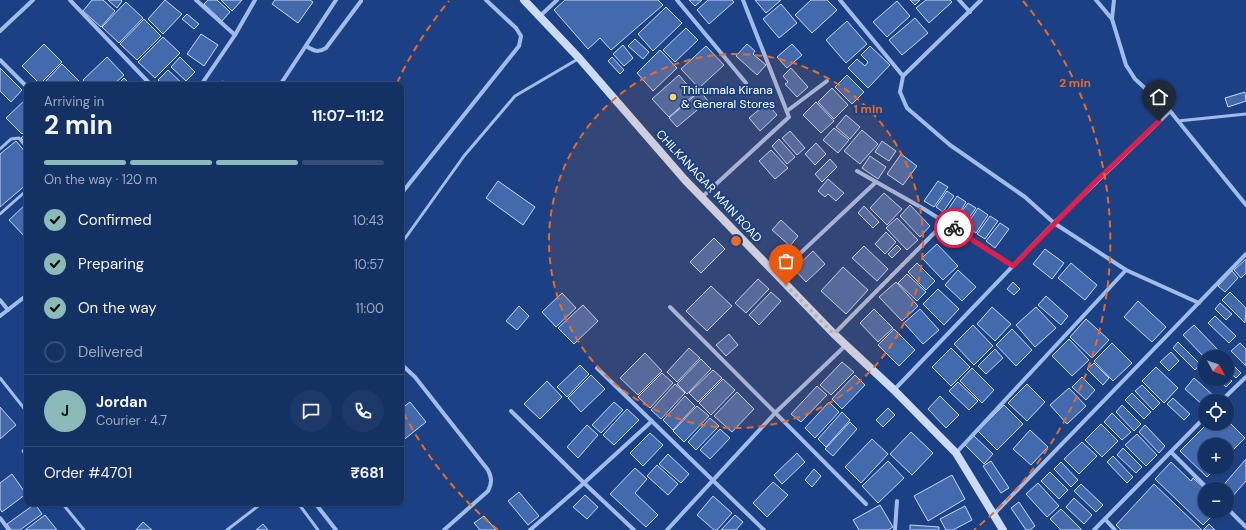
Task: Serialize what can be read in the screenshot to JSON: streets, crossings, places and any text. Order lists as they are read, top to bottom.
{
  "streets": {
    "main road": ["CHILKANAGAR MAIN ROAD"]
  },
  "places": ["Thirumala Kirana & General Stores"],
  "north": "bottom right",
  "page": {
    "heading": ["2 min", "Arriving in", "11:07–11:12"],
    "panel": [
      "Jordan",
      "Courier · 4.7",
      "Order #4701",
      "₹681"
    ],
    "bar": "On the way · 120 m",
    "list": [
      ["Confirmed", "10:43"],
      ["Preparing", "10:57"],
      ["On the way", "11:00"],
      "Delivered"
    ],
    "map_buttons": ["+", "−"],
    "round": "J"
  },
  "rings": ["2 min", "1 min"]
}
